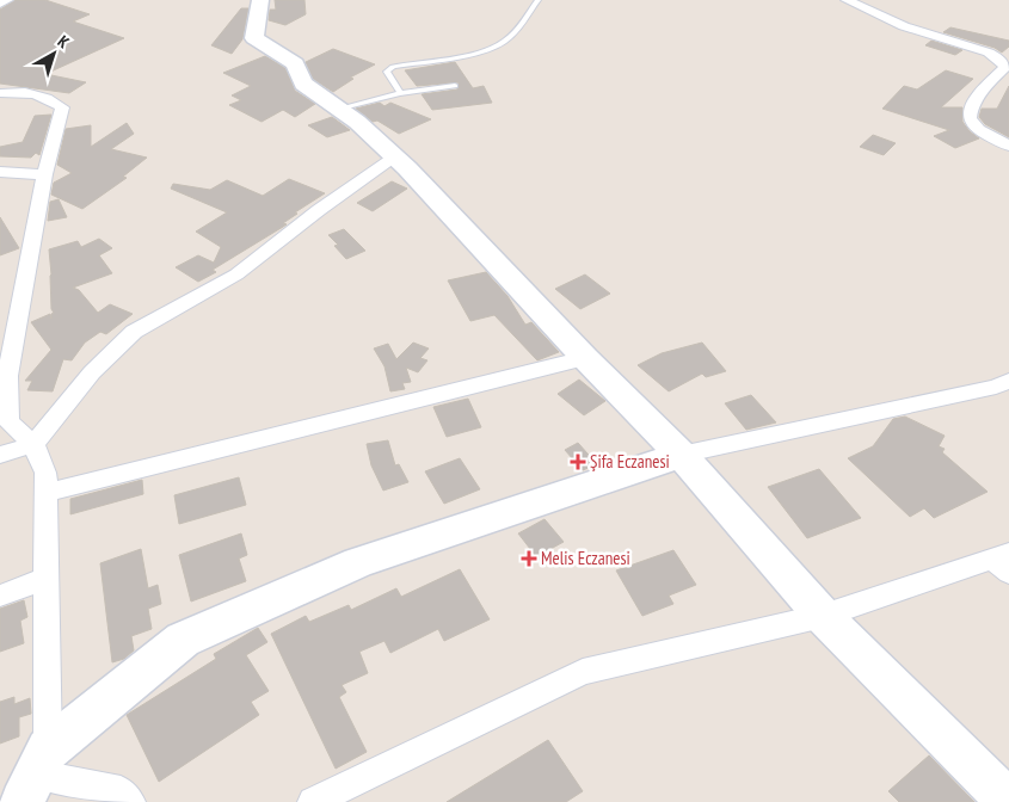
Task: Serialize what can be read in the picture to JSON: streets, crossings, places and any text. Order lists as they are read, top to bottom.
{
  "places": {
    "health": ["Şifa Eczanesi", "Melis Eczanesi"]
  },
  "north": "top right"
}
